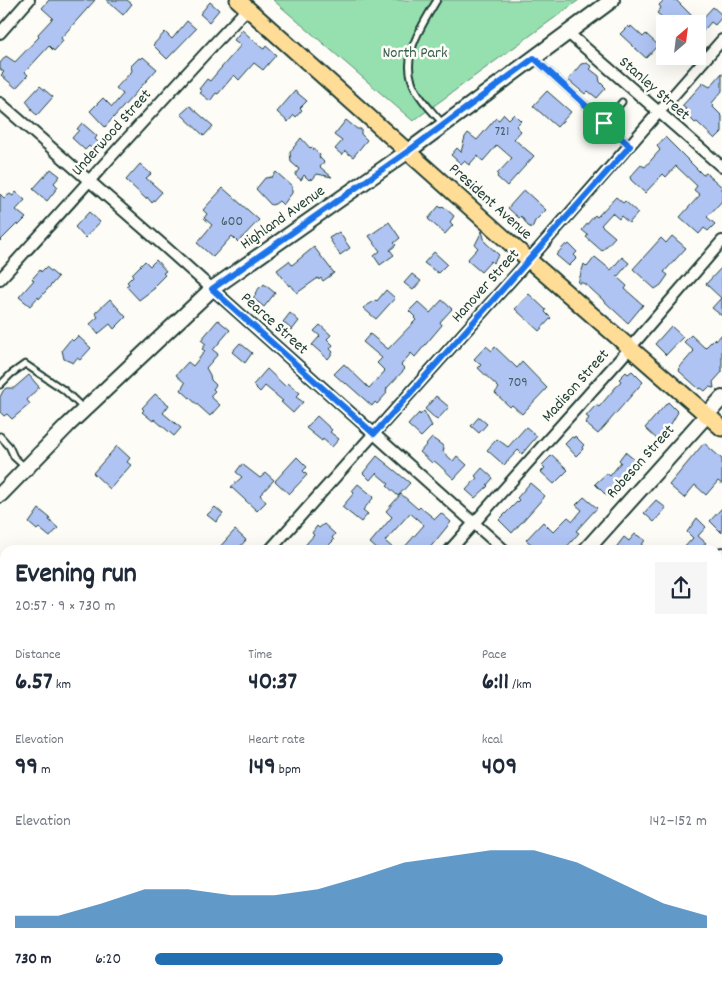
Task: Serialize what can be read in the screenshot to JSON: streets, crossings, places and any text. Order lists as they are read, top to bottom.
{
  "streets": {
    "main road": ["President Avenue"],
    "street": [
      "Stanley Street",
      "Underwood Street",
      "Highland Avenue",
      "Hanover Street",
      "Pearce Street",
      "Madison Street",
      "Robeson Street"
    ]
  },
  "crossings": [
    ["Stanley Street", "Highland Avenue"],
    ["Stanley Street", "Hanover Street"],
    ["Underwood Street", "President Avenue"],
    ["Underwood Street", "Pearce Street"],
    ["President Avenue", "Highland Avenue"],
    ["President Avenue", "Hanover Street"],
    ["President Avenue", "Madison Street"],
    ["President Avenue", "Robeson Street"],
    ["Highland Avenue", "Pearce Street"],
    ["Hanover Street", "Pearce Street"],
    ["Pearce Street", "Madison Street"]
  ],
  "parks": ["North Park"],
  "house_numbers": ["721", "600", "709"],
  "north": "top right",
  "page": {
    "heading": ["Evening run", "20:57 · 9 × 730 m"],
    "stats": [
      ["Distance", "6.57 km"],
      ["Time", "40:37"],
      ["Pace", "6:11 /km"],
      ["Elevation", "99 m"],
      ["Heart rate", "149 bpm"],
      ["kcal", "409"]
    ],
    "chart": ["Elevation", "142–152 m"],
    "list": [
      {
        "name": "730 m",
        "note": "6:20"
      }
    ]
  }
}
